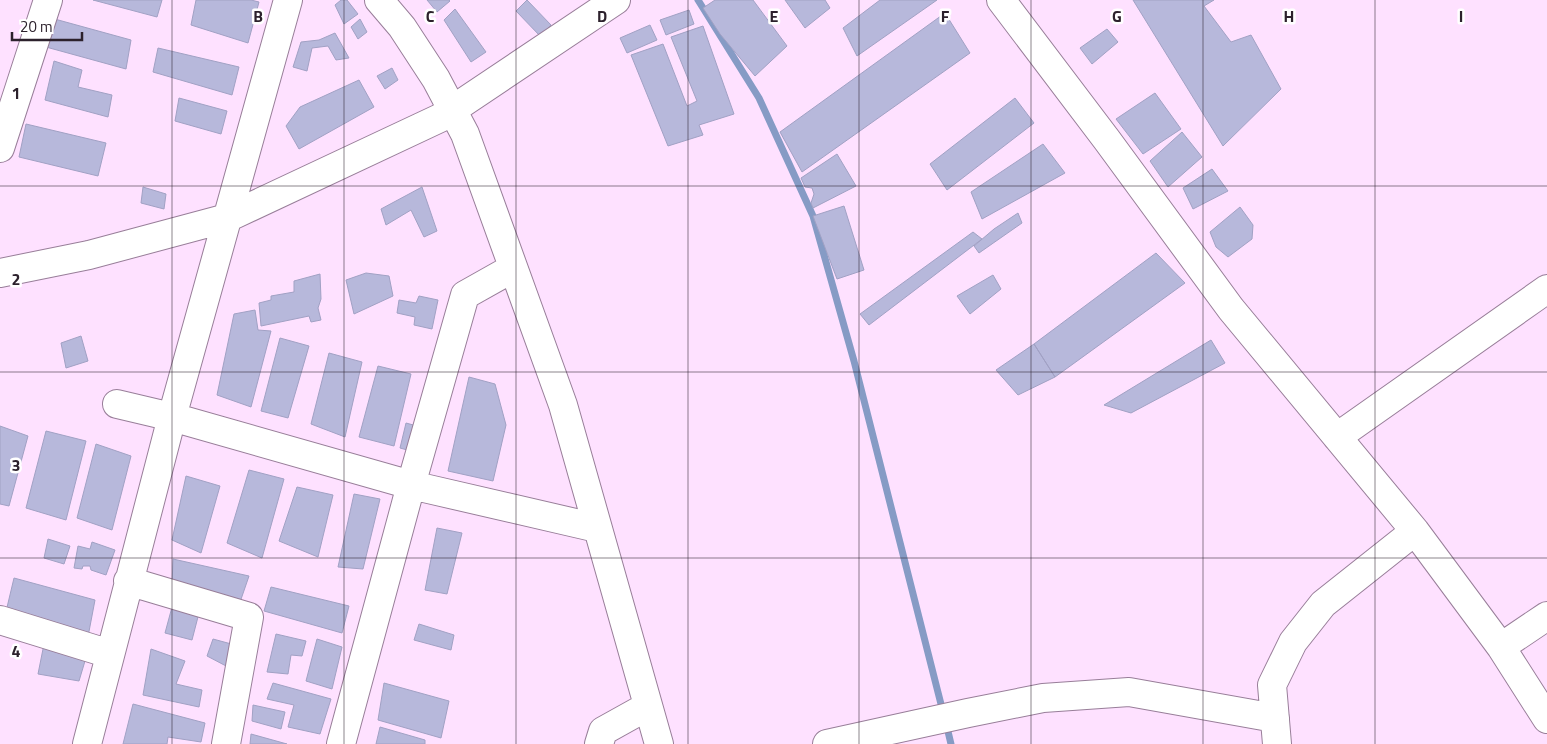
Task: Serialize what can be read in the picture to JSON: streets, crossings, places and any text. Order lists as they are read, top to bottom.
{
  "scale_bar": "20 m",
  "grid": {
    "columns": [
      "B",
      "C",
      "D",
      "E",
      "F",
      "G",
      "H",
      "I"
    ],
    "rows": [
      "1",
      "2",
      "3",
      "4"
    ]
  }
}
